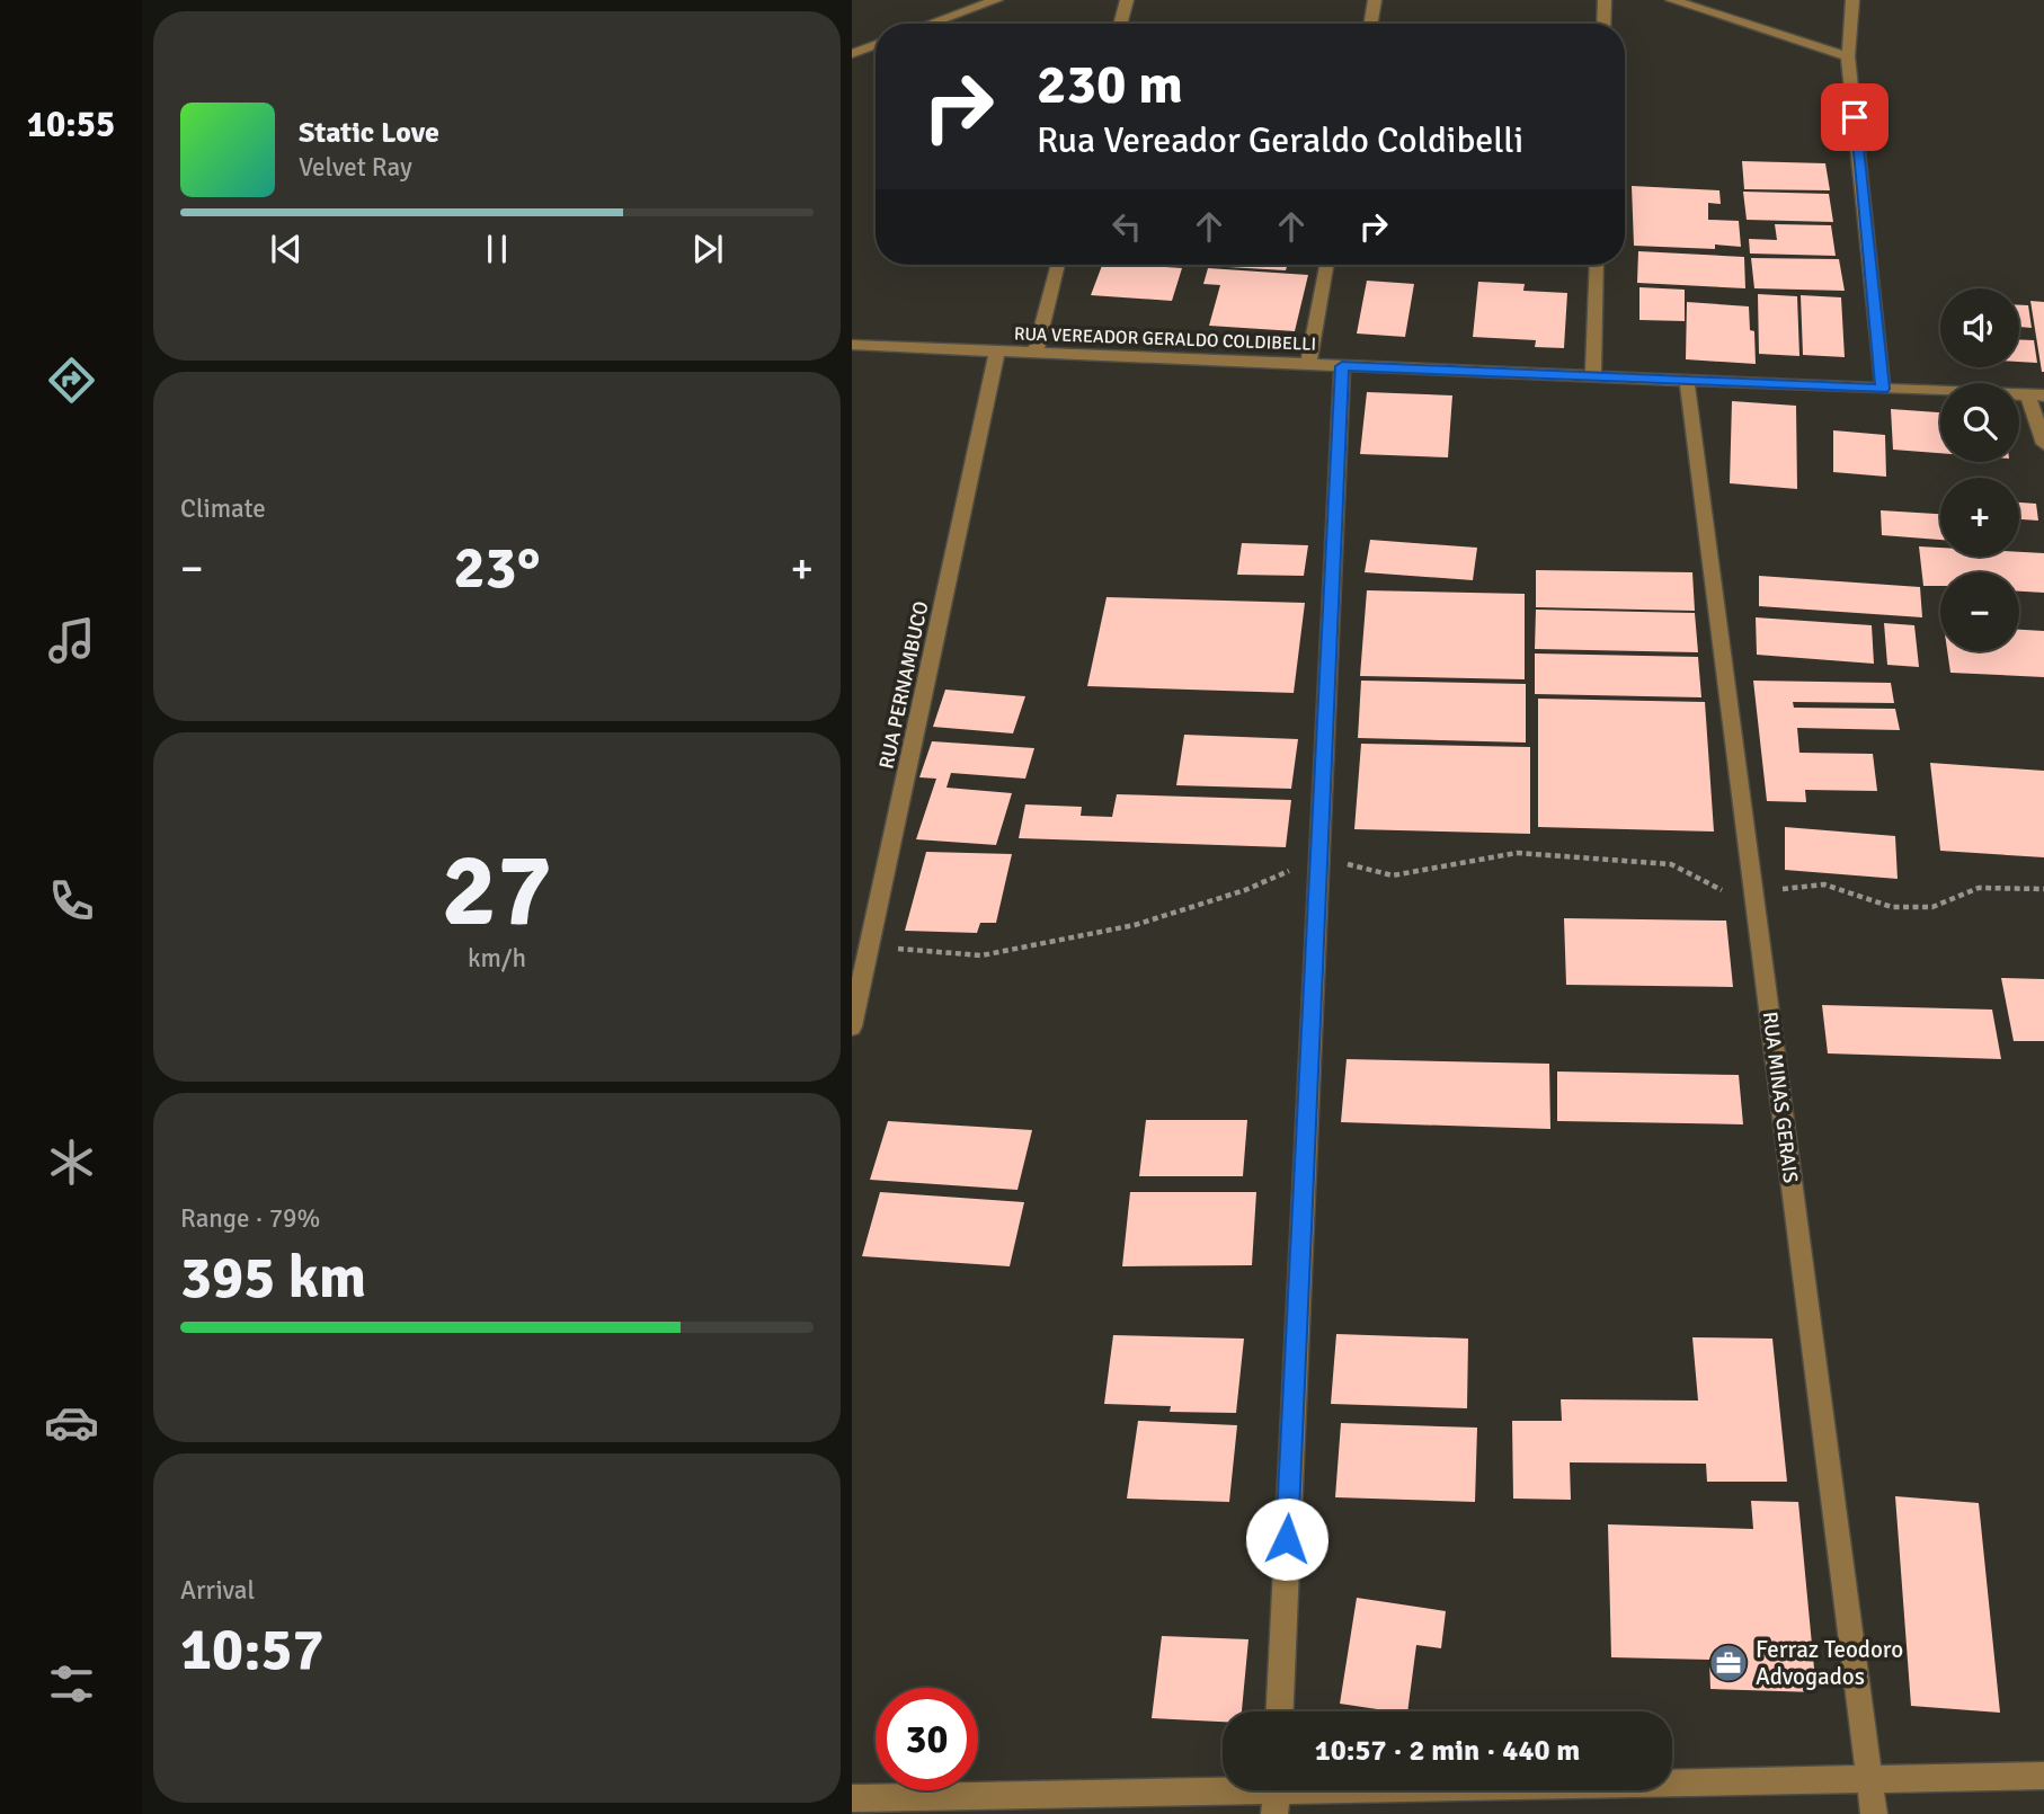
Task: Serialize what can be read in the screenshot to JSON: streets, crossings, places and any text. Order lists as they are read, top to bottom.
{
  "streets": {
    "street": ["RUA VEREADOR GERALDO COLDIBELLI", "RUA PERNAMBUCO", "RUA MINAS GERAIS"]
  },
  "crossings": [
    ["RUA VEREADOR GERALDO COLDIBELLI", "RUA PERNAMBUCO"],
    ["RUA VEREADOR GERALDO COLDIBELLI", "RUA MINAS GERAIS"]
  ],
  "places": {
    "office": ["Ferraz Teodoro Advogados"]
  },
  "page": {
    "tabs": "10:55",
    "turn": ["230 m", "Rua Vereador Geraldo Coldibelli"],
    "song": ["Static Love", "Velvet Ray"],
    "map_buttons": ["+", "−"],
    "tile": [
      "Climate",
      ["27", "km/h"],
      ["Range · 79%", "395 km"],
      ["Arrival", "10:57"]
    ],
    "heat": ["−", "23°", "+"],
    "limit": "30",
    "trip": "10:57 · 2 min · 440 m"
  }
}
